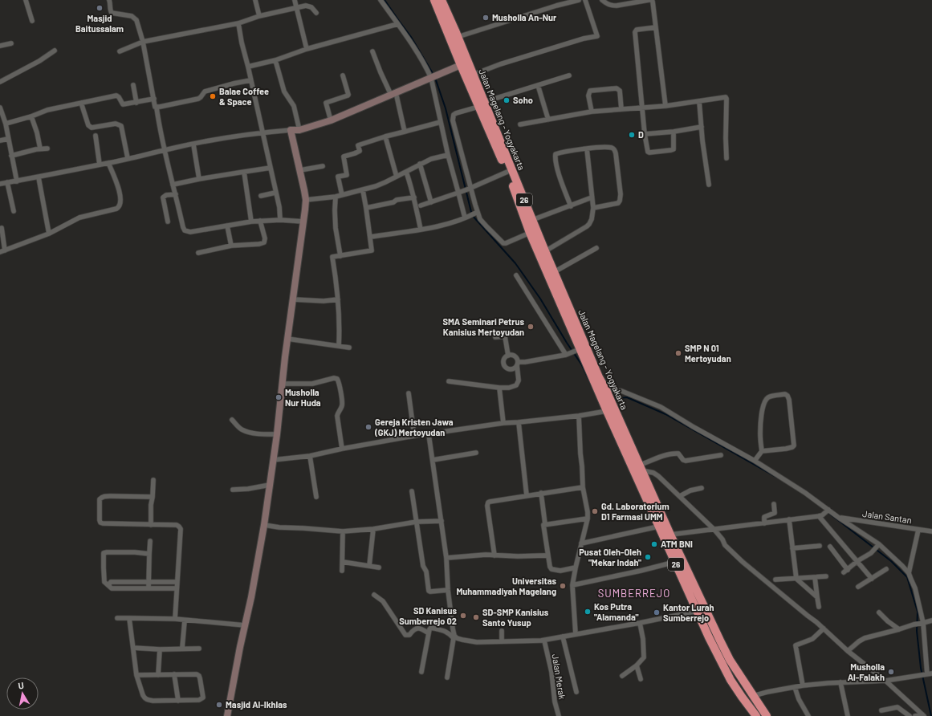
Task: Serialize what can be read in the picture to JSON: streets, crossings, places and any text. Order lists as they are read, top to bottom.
{
  "streets": {
    "highway": ["Jalan Magelang - Yogyakarta", "26"],
    "street": ["Jalan Santan", "Jalan Merak"]
  },
  "districts": ["SUMBERREJO"],
  "places": [
    "Masjid Baitussalam",
    "Musholla An-Nur",
    "Balae Coffee & Space",
    "Soho",
    "D",
    "SMA Seminari Petrus Kanisius Mertoyudan",
    "SMP N 01 Mertoyudan",
    "Musholla Nur Huda",
    "Gereja Kristen Jawa (GKJ) Mertoyudan",
    "Gd. Laboratorium D1 Farmasi UMM",
    "ATM BNI",
    "Pusat Oleh-Oleh \"Mekar Indah\"",
    "Universitas Muhammadiyah Magelang",
    "Kos Putra \"Alamanda\"",
    "Kantor Lurah Sumberrejo",
    "SD Kanisus Sumberrejo 02",
    "SD-SMP Kanisius Santo Yusup",
    "Musholla Al-Falakh",
    "Masjid Al-Ikhlas"
  ],
  "north": "top"
}
